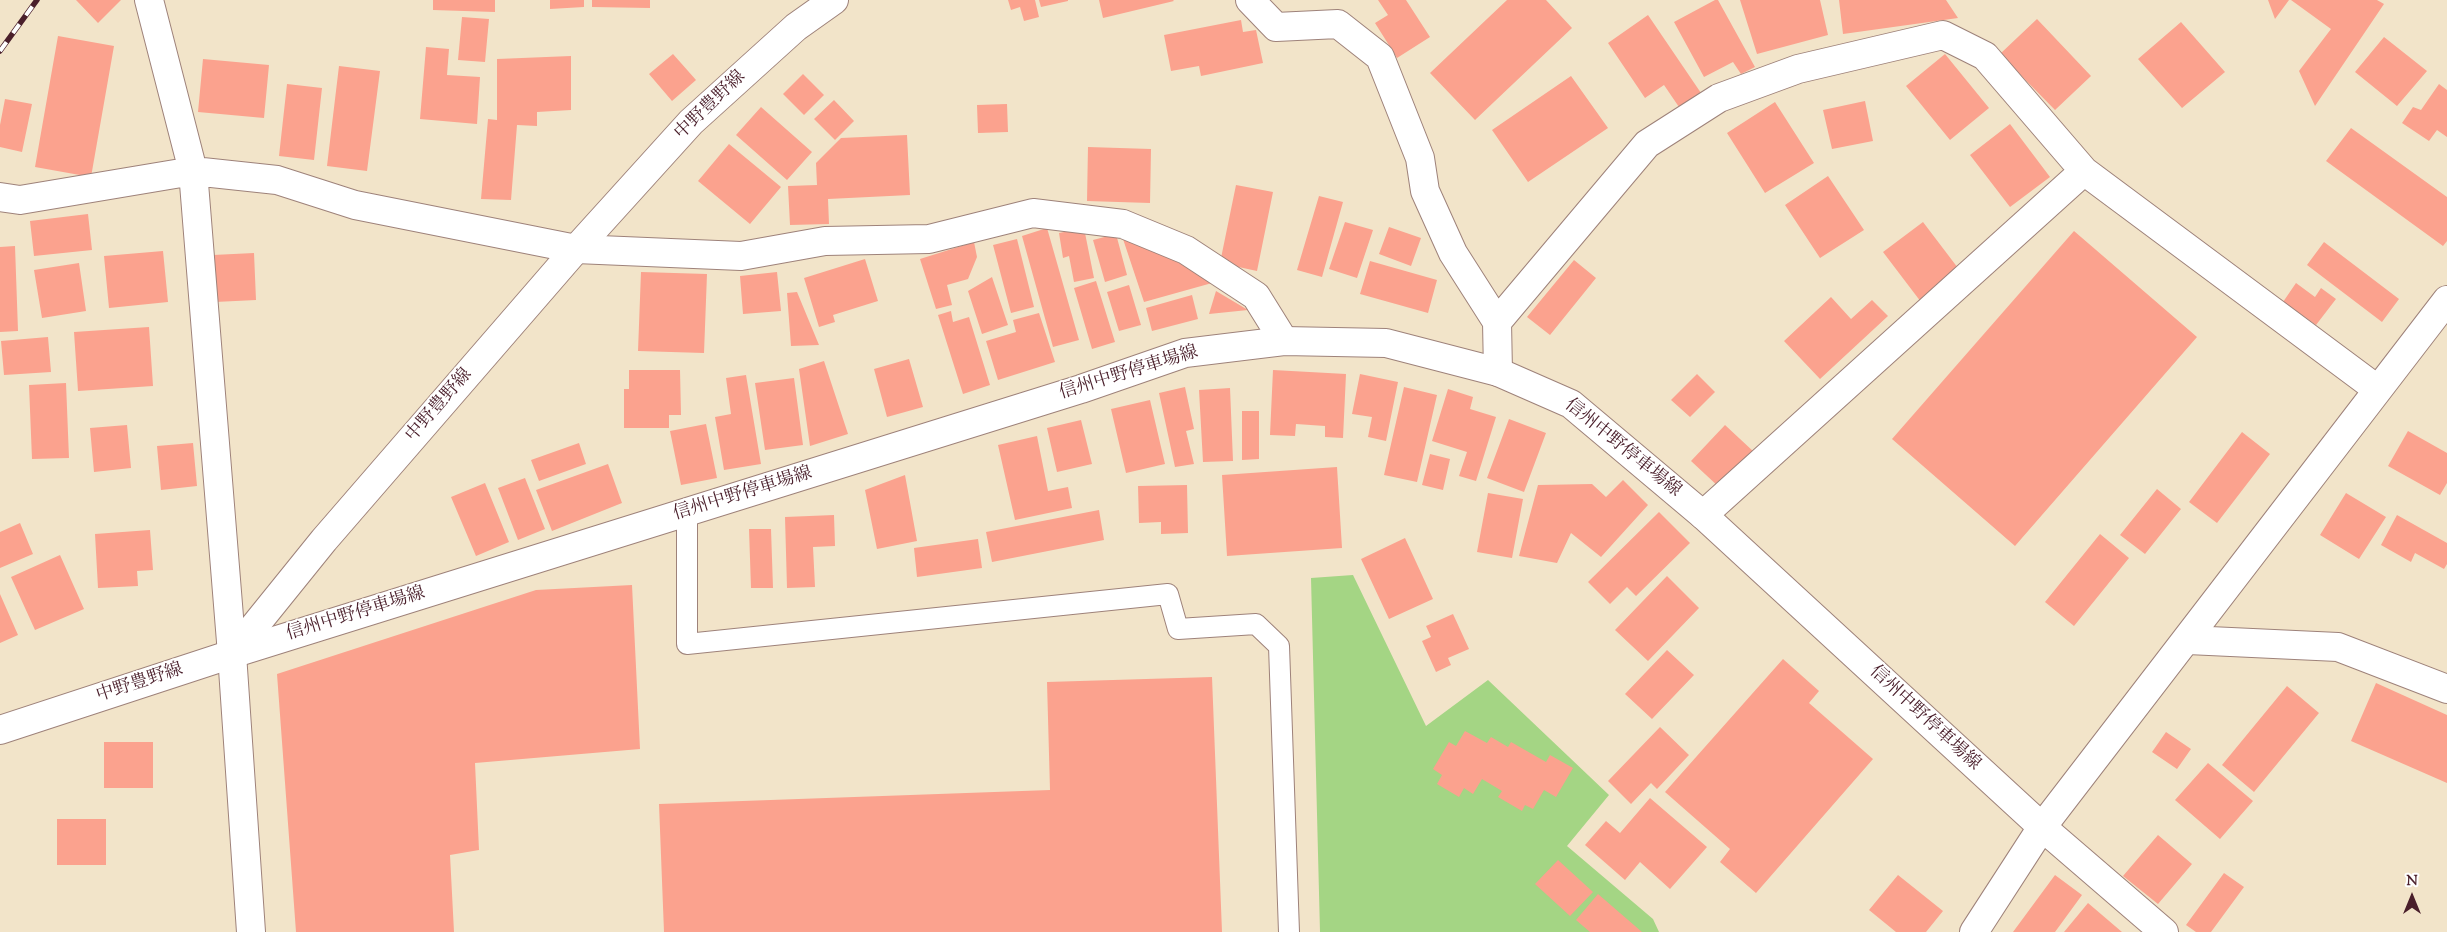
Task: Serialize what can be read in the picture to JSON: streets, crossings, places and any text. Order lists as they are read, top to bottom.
{
  "streets": {
    "street": ["中野豊野線", "信州中野停車場線"]
  },
  "crossings": [
    ["中野豊野線", "信州中野停車場線"]
  ],
  "north": "top"
}
